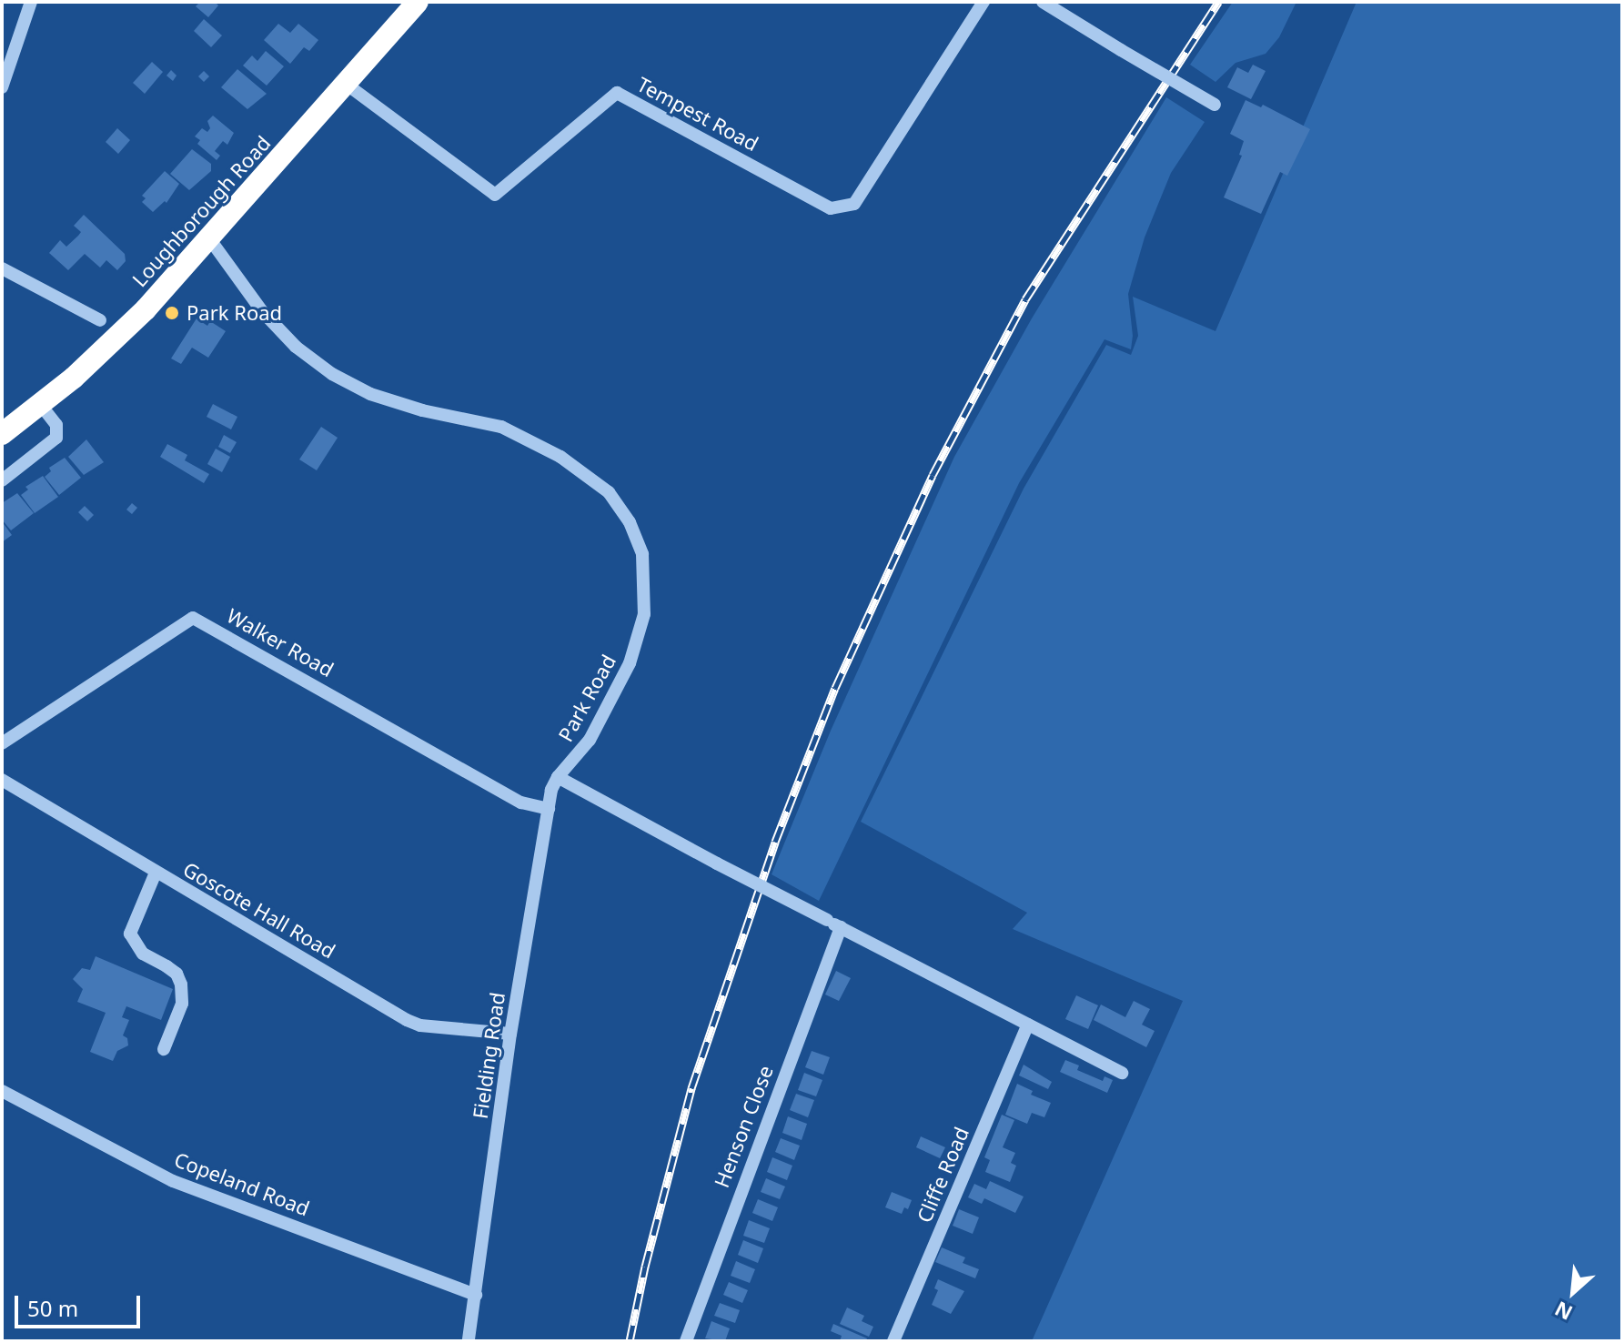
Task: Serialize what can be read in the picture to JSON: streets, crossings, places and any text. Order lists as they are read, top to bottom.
{
  "streets": {
    "highway": ["Loughborough Road"],
    "street": [
      "Tempest Road",
      "Walker Road",
      "Park Road",
      "Goscote Hall Road",
      "Fielding Road",
      "Henson Close",
      "Cliffe Road",
      "Copeland Road"
    ]
  },
  "crossings": [
    ["Tempest Road", "Loughborough Road"],
    ["Loughborough Road", "Park Road"],
    ["Walker Road", "Fielding Road"],
    ["Park Road", "Fielding Road"],
    ["Goscote Hall Road", "Fielding Road"],
    ["Fielding Road", "Copeland Road"]
  ],
  "places": ["Park Road"],
  "scale_bar": "50 m",
  "north": "bottom left"
}
